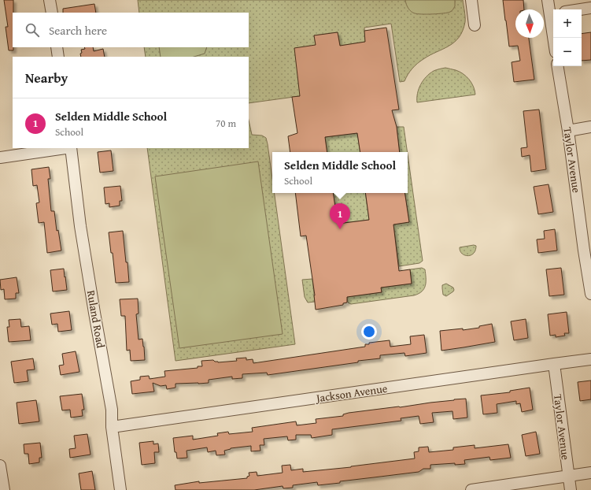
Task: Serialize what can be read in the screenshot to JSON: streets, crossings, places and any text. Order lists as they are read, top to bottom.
{
  "streets": {
    "street": ["Taylor Avenue", "Ruland Road", "Jackson Avenue"]
  },
  "crossings": [
    ["Taylor Avenue", "Jackson Avenue"],
    ["Ruland Road", "Jackson Avenue"]
  ],
  "north": "bottom",
  "page": {
    "map_buttons": ["+", "−"],
    "search": "Search here",
    "heading": "Nearby",
    "list": [
      {
        "mark": "1",
        "name": "Selden Middle School",
        "note": "School",
        "value": "70 m"
      }
    ],
    "popup": ["Selden Middle School", "School"],
    "pins": "1"
  }
}
